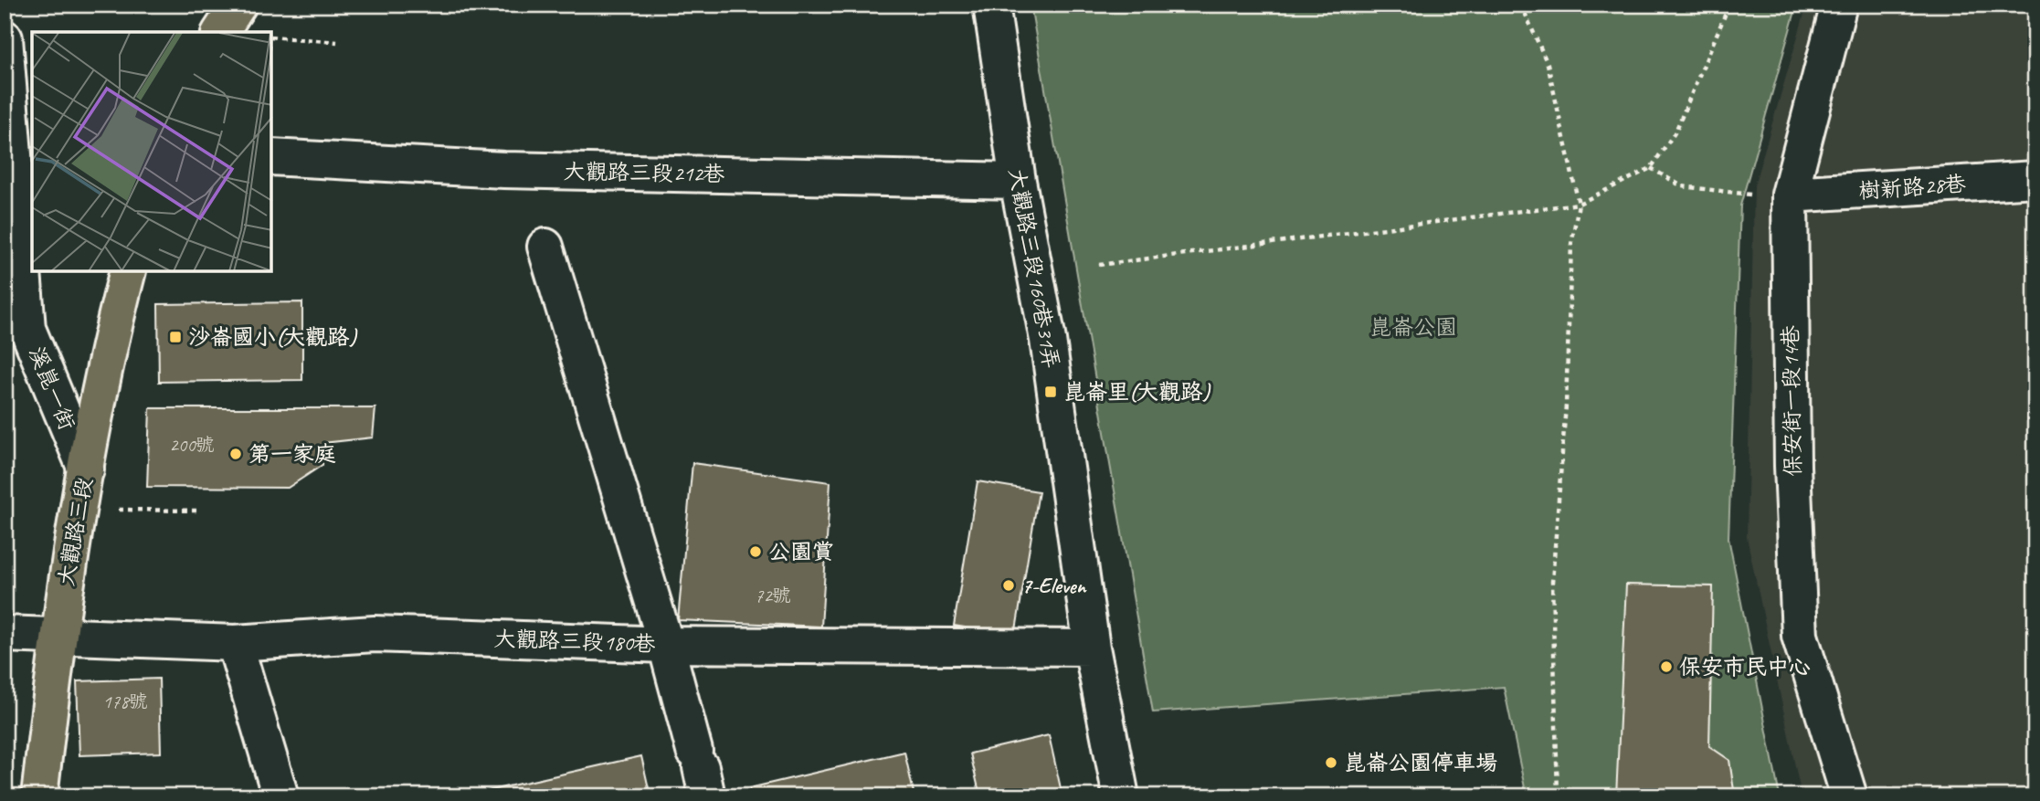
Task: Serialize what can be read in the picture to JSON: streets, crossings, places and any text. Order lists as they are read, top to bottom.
{
  "streets": {
    "main road": ["大觀路三段"],
    "street": [
      "大觀路三段212巷",
      "樹新路28巷",
      "大觀路三段160巷31弄",
      "溪崑一街",
      "保安街一段14巷",
      "大觀路三段180巷"
    ]
  },
  "crossings": [
    ["大觀路三段212巷", "大觀路三段160巷31弄"],
    ["樹新路28巷", "保安街一段14巷"],
    ["大觀路三段160巷31弄", "大觀路三段180巷"],
    ["溪崑一街", "大觀路三段"],
    ["大觀路三段", "大觀路三段180巷"]
  ],
  "parks": ["崑崙公園"],
  "places": {
    "transit": ["沙崙國小(大觀路)", "崑崙里(大觀路)"],
    "other": [
      "第一家庭",
      "公園賞",
      "7-Eleven",
      "保安市民中心",
      "崑崙公園停車場"
    ]
  },
  "house_numbers": ["200號", "72號", "178號"]
}
